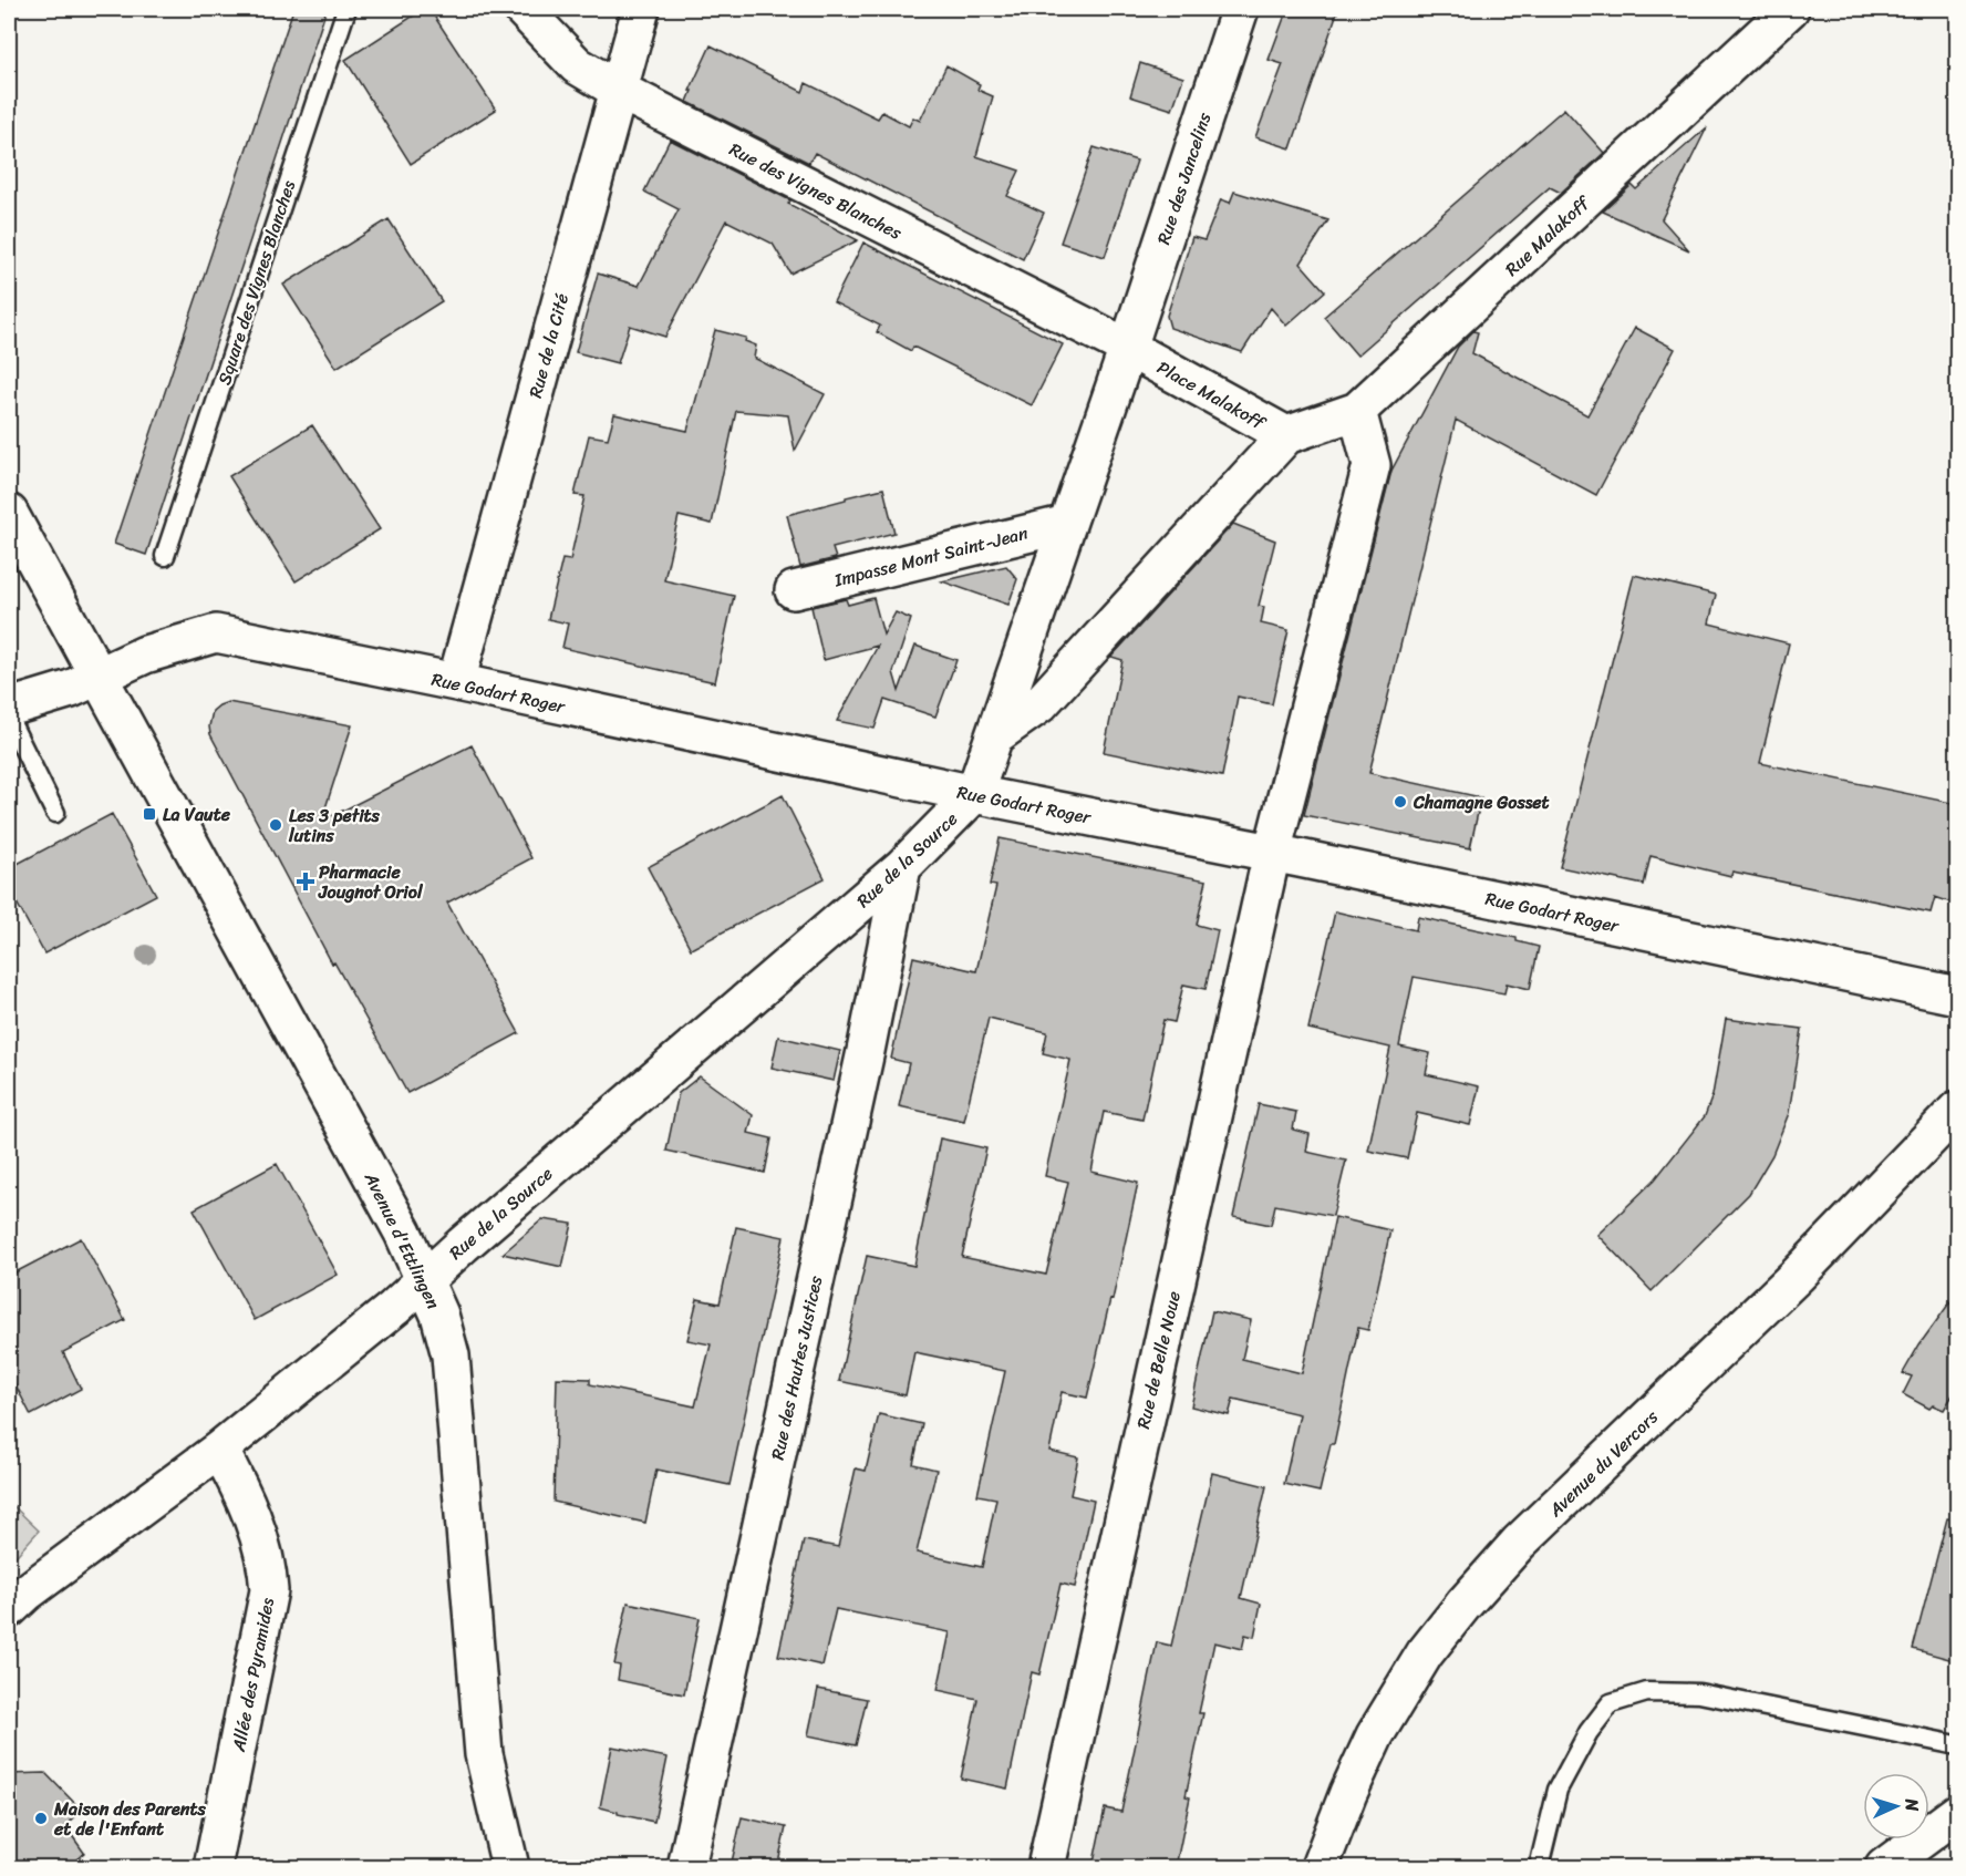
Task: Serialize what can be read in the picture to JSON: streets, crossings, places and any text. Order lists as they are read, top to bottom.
{
  "streets": {
    "street": [
      "Rue des Jancelins",
      "Rue des Vignes Blanches",
      "Rue Malakoff",
      "Rue de la Cité",
      "Place Malakoff",
      "Impasse Mont Saint-Jean",
      "Rue Godart Roger",
      "Rue de la Source",
      "Avenue d'Ettlingen",
      "Rue de Belle Noue",
      "Rue des Hautes Justices",
      "Avenue du Vercors",
      "Allée des Pyramides"
    ],
    "lane": ["Square des Vignes Blanches"]
  },
  "crossings": [
    ["Rue des Jancelins", "Rue des Vignes Blanches"],
    ["Rue des Jancelins", "Place Malakoff"],
    ["Rue des Vignes Blanches", "Rue de la Cité"],
    ["Rue des Vignes Blanches", "Place Malakoff"],
    ["Rue Malakoff", "Place Malakoff"],
    ["Rue Malakoff", "Rue de Belle Noue"],
    ["Rue de la Cité", "Rue Godart Roger"],
    ["Rue Godart Roger", "Rue de la Source"],
    ["Rue Godart Roger", "Avenue d'Ettlingen"],
    ["Rue Godart Roger", "Rue de Belle Noue"],
    ["Rue de la Source", "Avenue d'Ettlingen"],
    ["Rue de la Source", "Rue des Hautes Justices"],
    ["Rue de la Source", "Allée des Pyramides"]
  ],
  "places": {
    "other": ["Chamagne Gosset", "Les 3 petits lutins", "Maison des Parents et de l'Enfant"],
    "transit": ["La Vaute"],
    "health": ["Pharmacie Jougnot Oriol"]
  },
  "north": "right"
}
